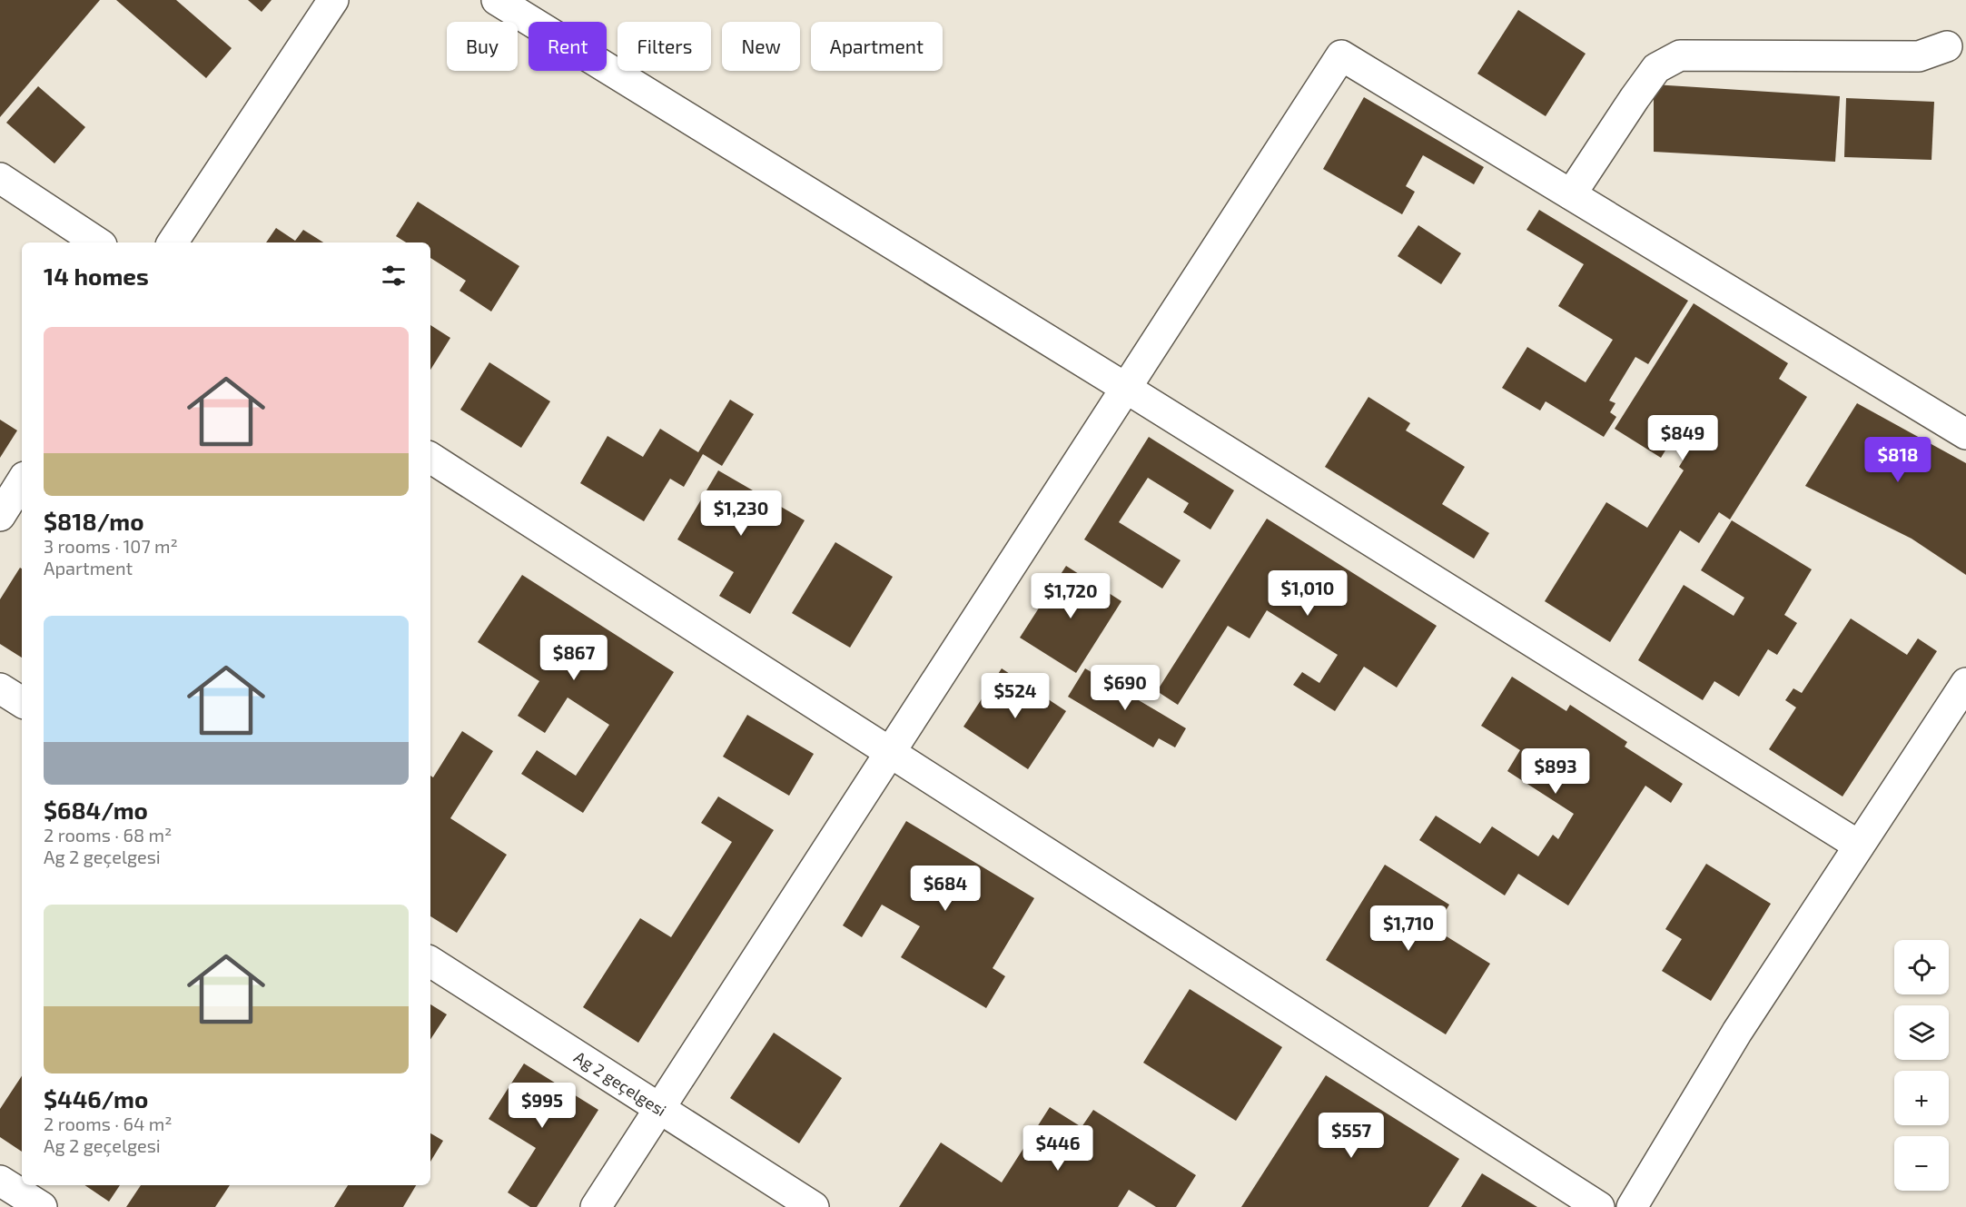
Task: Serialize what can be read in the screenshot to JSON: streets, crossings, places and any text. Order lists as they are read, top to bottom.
{
  "streets": {
    "street": ["Ag 2 geçelgesi"]
  },
  "page": {
    "chip": [
      "Buy",
      "Rent",
      "Filters",
      "New",
      "Apartment"
    ],
    "heading": "14 homes",
    "list": [
      {
        "name": "$818/mo",
        "note": "3 rooms · 107 m² · Apartment"
      },
      {
        "name": "$684/mo",
        "note": "2 rooms · 68 m² · Ag 2 geçelgesi"
      },
      {
        "name": "$446/mo",
        "note": "2 rooms · 64 m² · Ag 2 geçelgesi"
      }
    ],
    "price": [
      "$849",
      "$818",
      "$1,230",
      "$1,010",
      "$1,720",
      "$867",
      "$690",
      "$524",
      "$893",
      "$684",
      "$1,710",
      "$995",
      "$557",
      "$446"
    ],
    "map_buttons": ["+", "−"]
  }
}
